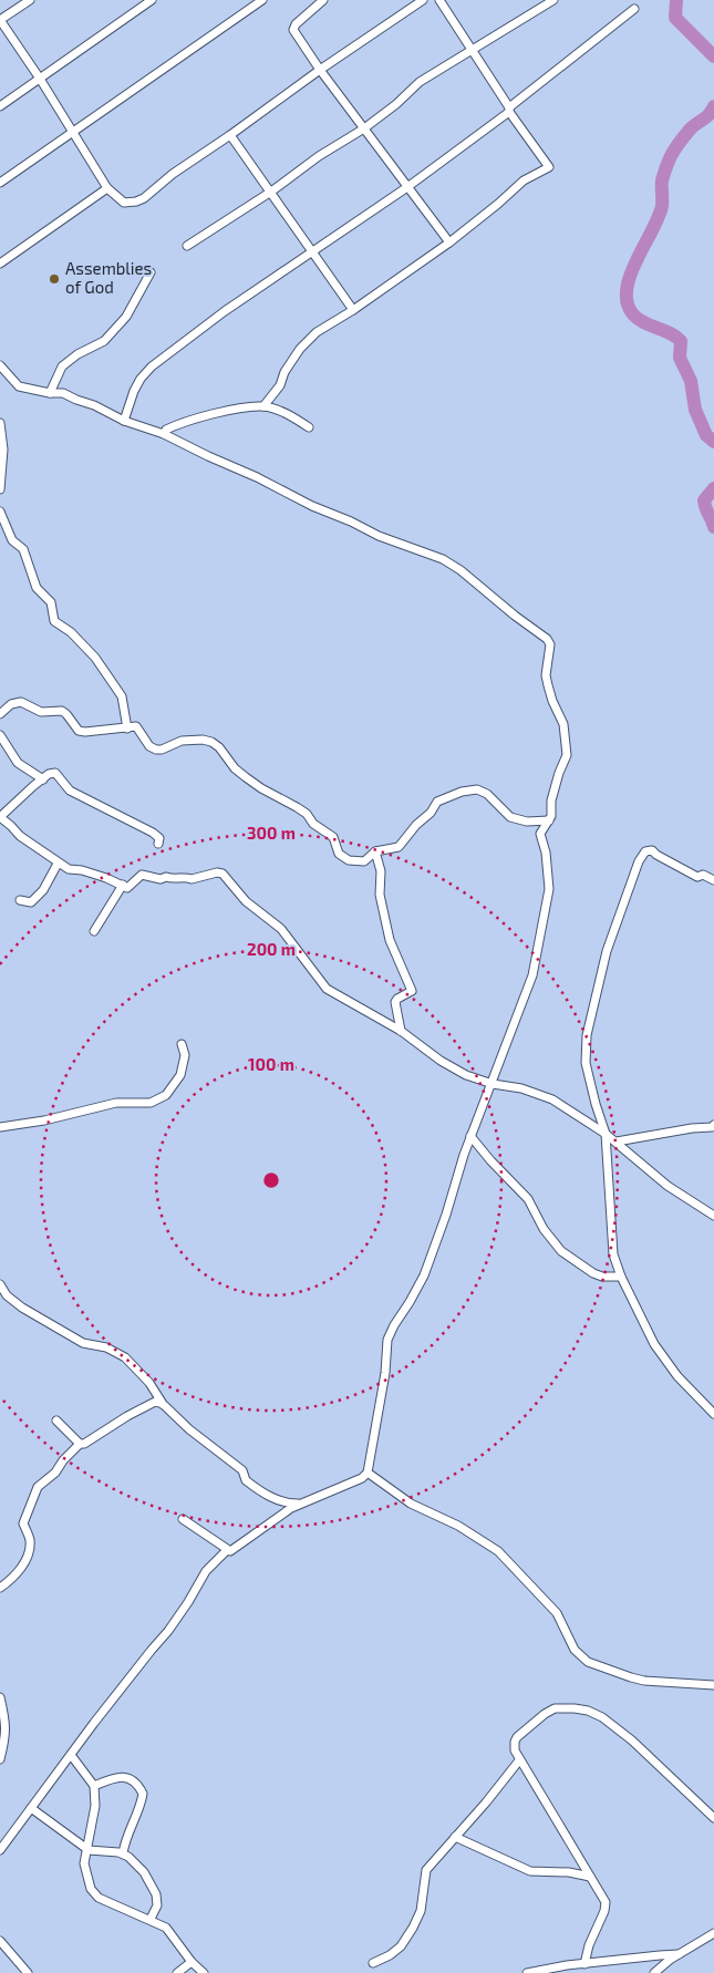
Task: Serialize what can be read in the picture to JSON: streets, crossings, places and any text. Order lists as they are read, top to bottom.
{
  "places": ["Assemblies of God"],
  "rings": ["300 m", "200 m", "100 m"]
}
